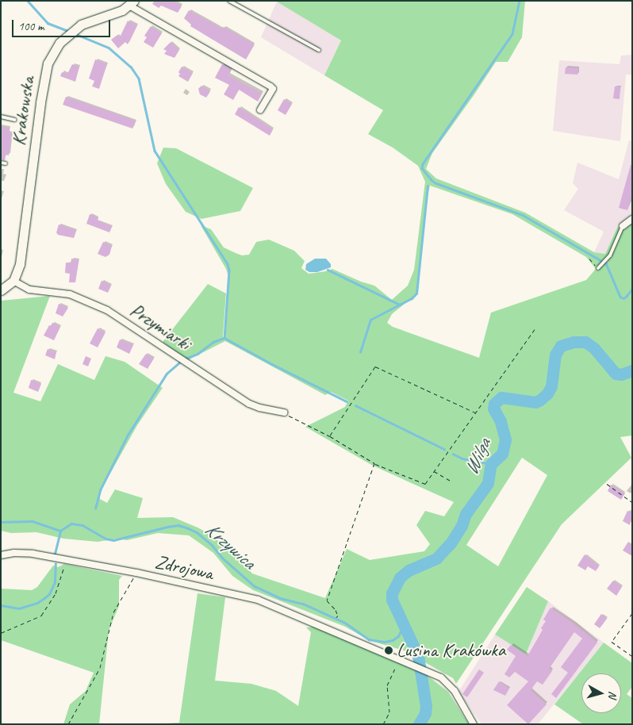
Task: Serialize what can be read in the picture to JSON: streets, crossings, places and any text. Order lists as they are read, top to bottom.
{
  "streets": {
    "street": ["Krakowska", "Przymiarki", "Zdrojowa"]
  },
  "crossings": [
    ["Krakowska", "Przymiarki"]
  ],
  "water": ["Wilga", "Krzywica"],
  "places": ["Lusina Krakówka"],
  "scale_bar": "100 m",
  "north": "right"
}
